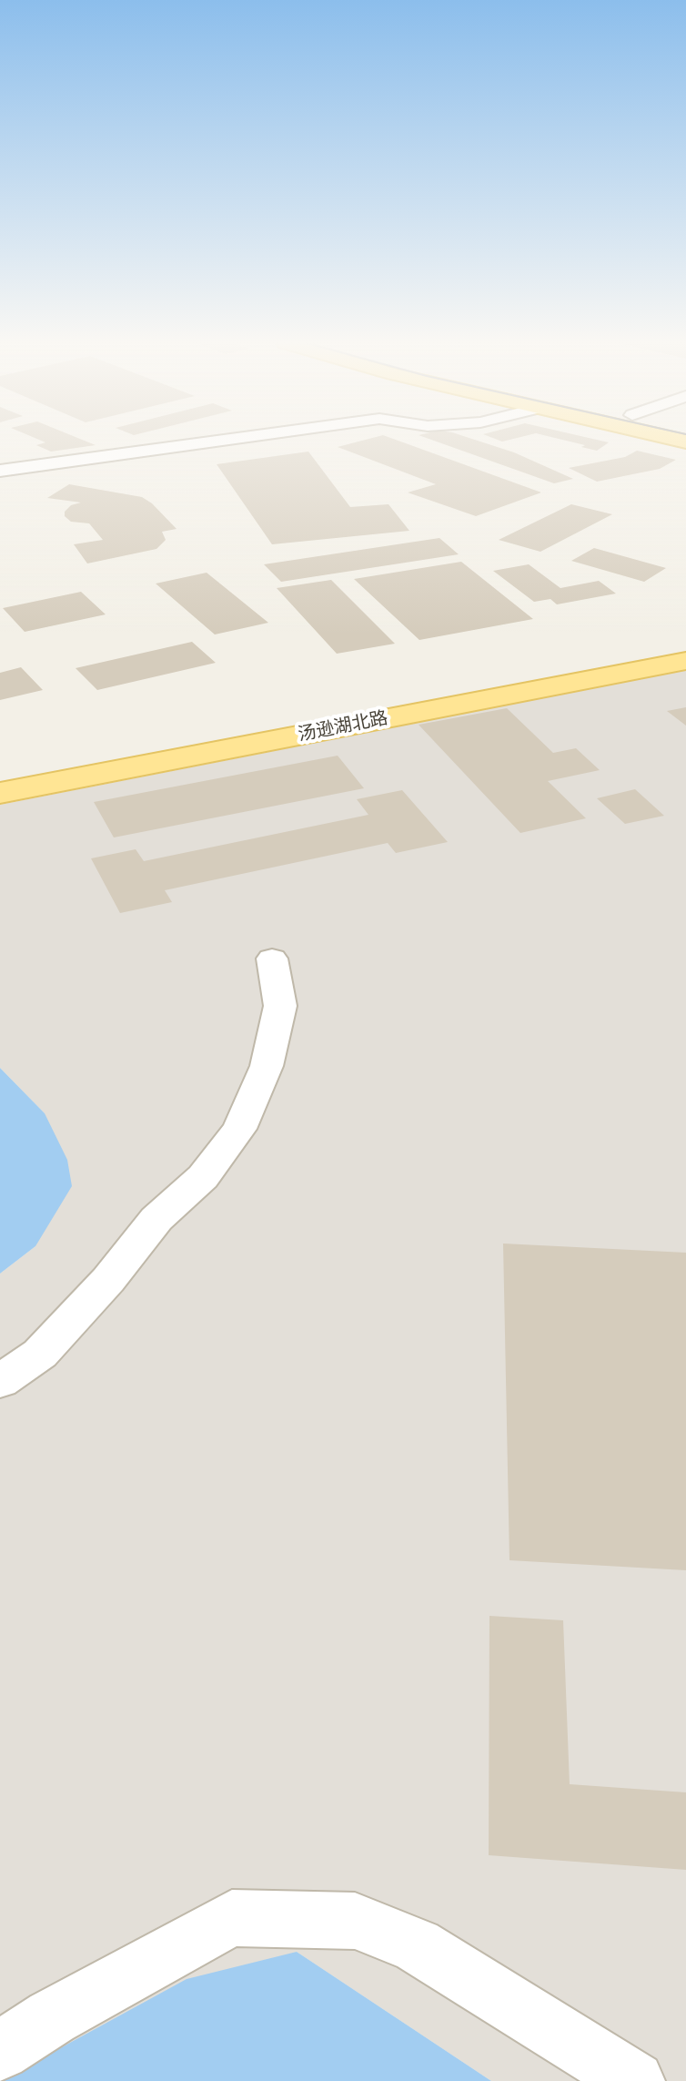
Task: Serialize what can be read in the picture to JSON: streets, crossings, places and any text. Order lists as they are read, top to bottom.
{
  "streets": {
    "main road": ["汤逊湖北路"]
  }
}
